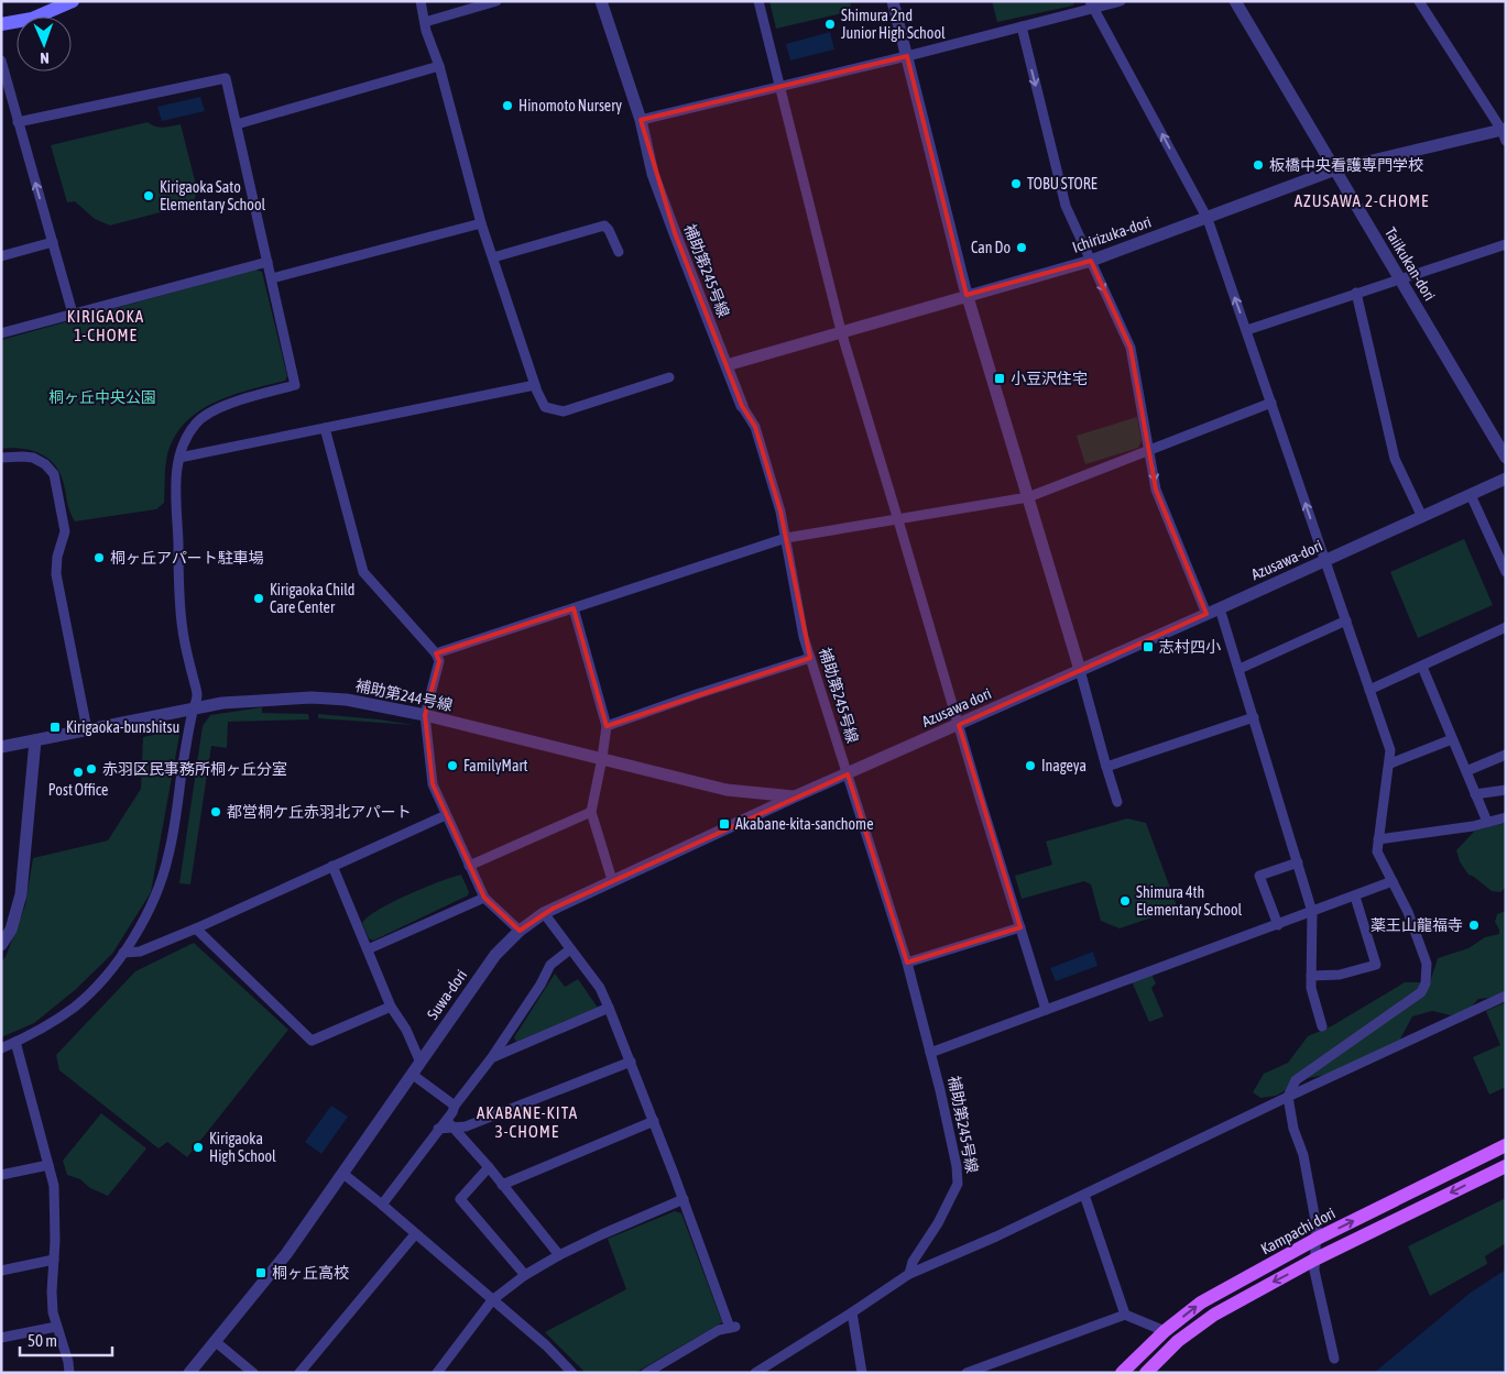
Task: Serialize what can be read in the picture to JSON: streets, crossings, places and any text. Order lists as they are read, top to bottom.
{
  "streets": {
    "main road": ["Kampachi dori"],
    "street": [
      "Ichirizuka-dori",
      "Taiikukan-dori",
      "補助第245号線",
      "Azusawa-dori",
      "補助第244号線",
      "Azusawa dori",
      "Suwa-dori"
    ]
  },
  "crossings": [
    ["Ichirizuka-dori", "Taiikukan-dori"],
    ["Ichirizuka-dori", "補助第245号線"],
    ["補助第245号線", "Azusawa dori"],
    ["補助第245号線", "Suwa-dori"],
    ["Azusawa-dori", "Azusawa dori"],
    ["補助第244号線", "Suwa-dori"],
    ["Azusawa dori", "Suwa-dori"]
  ],
  "districts": ["AZUSAWA 2-CHOME", "KIRIGAOKA 1-CHOME", "AKABANE-KITA 3-CHOME"],
  "parks": ["桐ヶ丘中央公園"],
  "places": {
    "other": [
      "Shimura 2nd Junior High School",
      "Hinomoto Nursery",
      "板橋中央看護専門学校",
      "TOBU STORE",
      "Kirigaoka Sato Elementary School",
      "Can Do",
      "桐ヶ丘アパート駐車場",
      "Kirigaoka Child Care Center",
      "FamilyMart",
      "Inageya",
      "赤羽区民事務所桐ヶ丘分室",
      "Post Office",
      "都営桐ケ丘赤羽北アパート",
      "Shimura 4th Elementary School",
      "薬王山龍福寺",
      "Kirigaoka High School"
    ],
    "transit": [
      "小豆沢住宅",
      "志村四小",
      "Kirigaoka-bunshitsu",
      "Akabane-kita-sanchome",
      "桐ヶ丘高校"
    ]
  },
  "scale_bar": "50 m",
  "north": "bottom"
}
